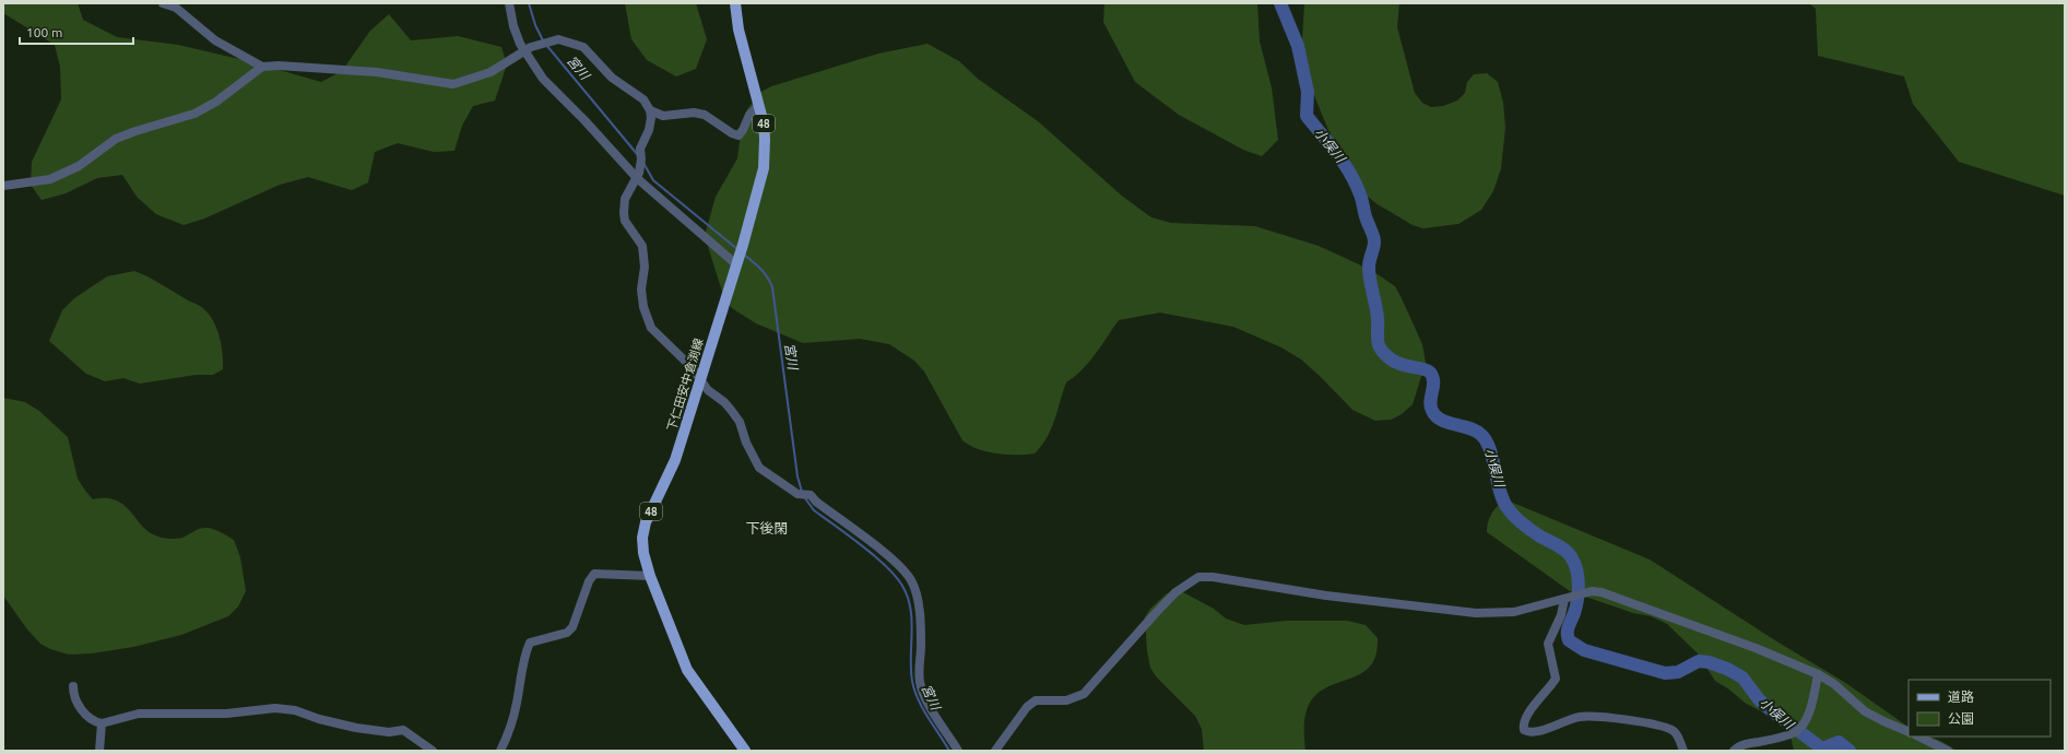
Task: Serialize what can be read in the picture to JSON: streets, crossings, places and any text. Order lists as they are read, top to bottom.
{
  "streets": {
    "main road": ["48", "下仁田安中倉渕線"]
  },
  "districts": ["下後閑"],
  "water": ["宮川", "小俣川"],
  "legend": ["道路", "公園"],
  "scale_bar": "100 m"
}
